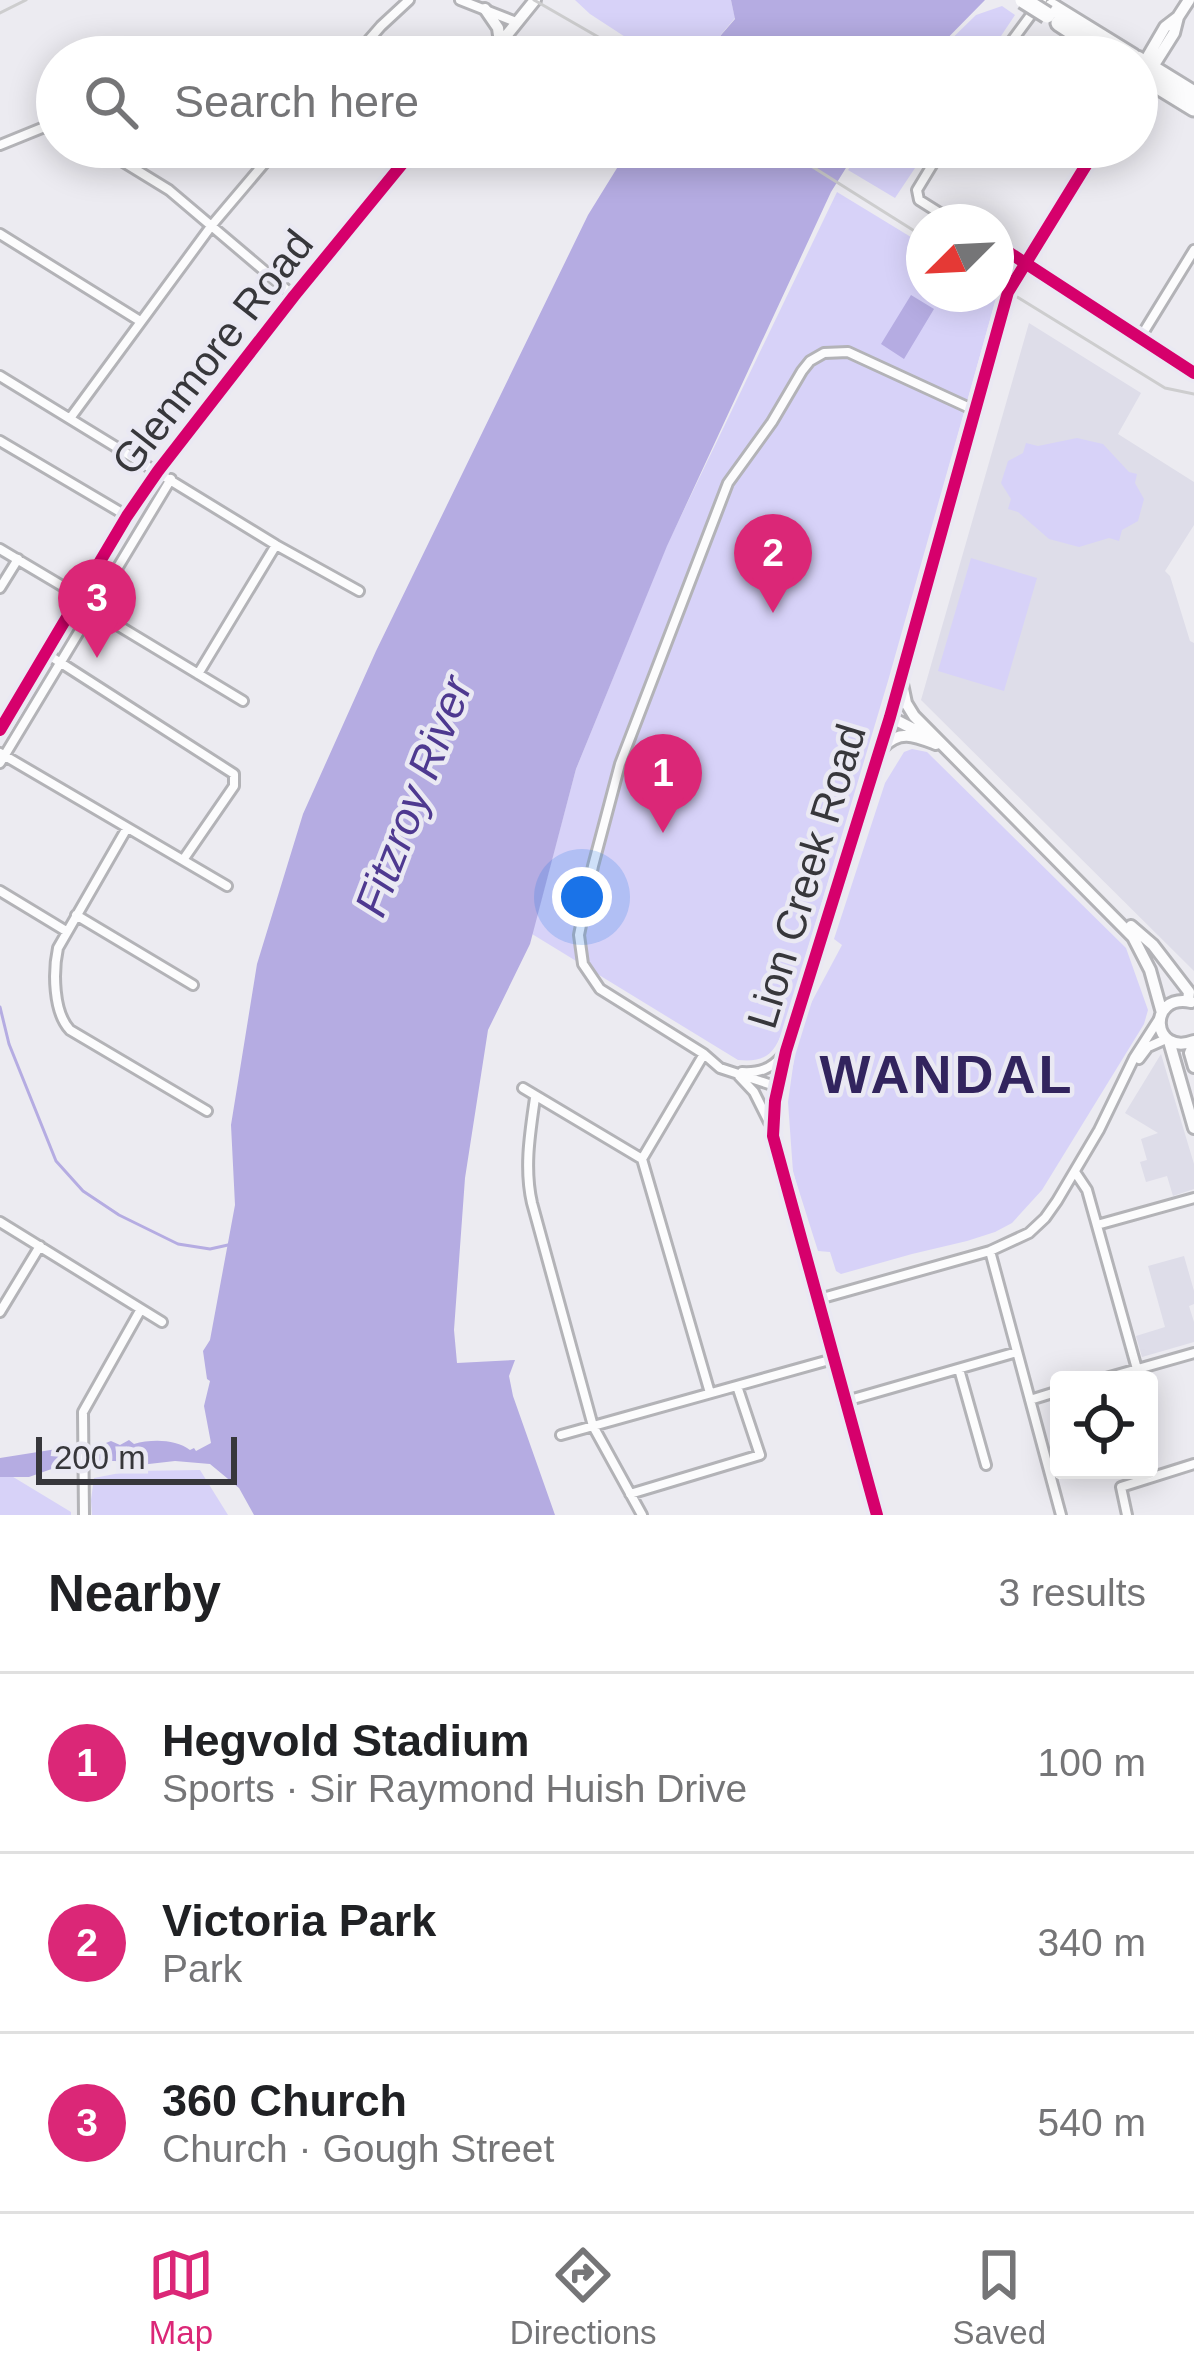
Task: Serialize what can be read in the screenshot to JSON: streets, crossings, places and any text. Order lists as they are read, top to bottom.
{
  "streets": {
    "street": ["Glenmore Road", "Lion Creek Road"]
  },
  "districts": ["WANDAL"],
  "water": ["Fitzroy River"],
  "scale_bar": "200 m",
  "north": "bottom left",
  "page": {
    "search": "Search here",
    "pins": ["2", "3", "1"],
    "scale": "200 m",
    "heading": ["Nearby", "3 results"],
    "list": [
      {
        "mark": "1",
        "name": "Hegvold Stadium",
        "note": "Sports · Sir Raymond Huish Drive",
        "value": "100 m"
      },
      {
        "mark": "2",
        "name": "Victoria Park",
        "note": "Park",
        "value": "340 m"
      },
      {
        "mark": "3",
        "name": "360 Church",
        "note": "Church · Gough Street",
        "value": "540 m"
      }
    ],
    "nav": ["Map", "Directions", "Saved"]
  }
}
